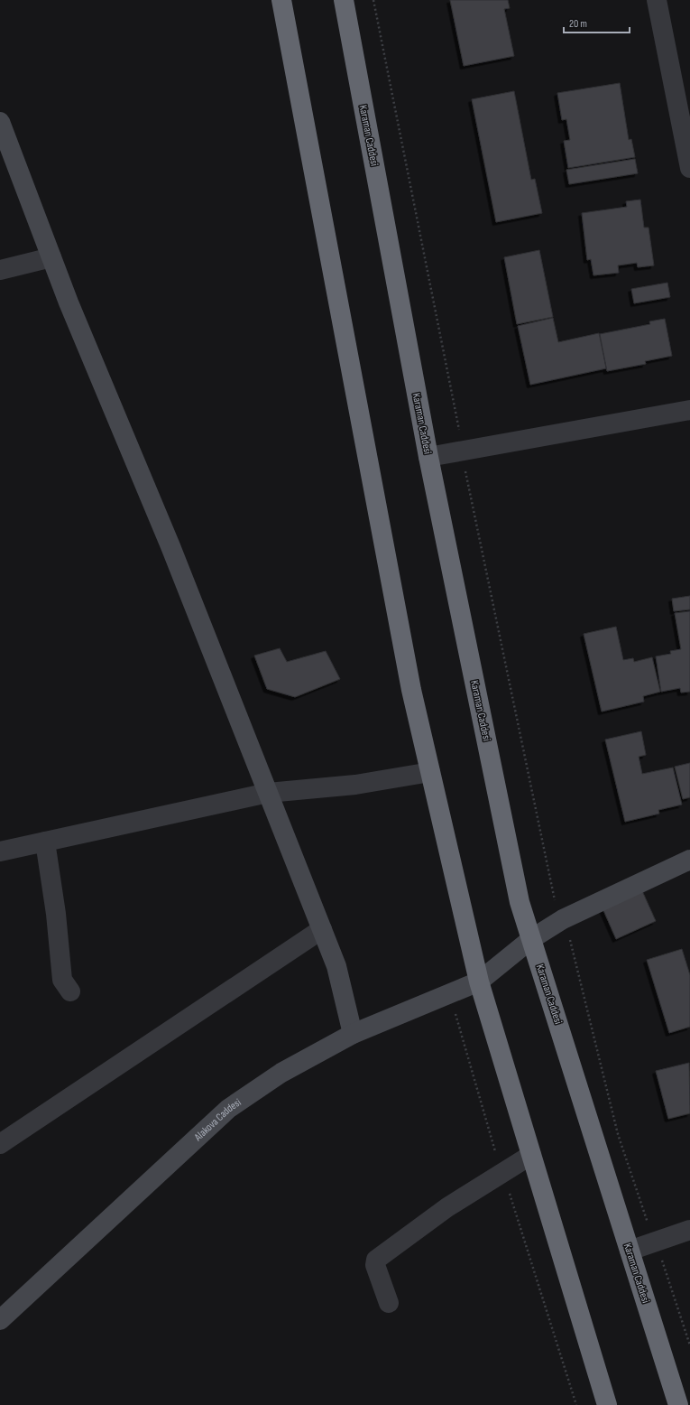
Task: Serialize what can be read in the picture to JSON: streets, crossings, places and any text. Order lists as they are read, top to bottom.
{
  "streets": {
    "highway": ["Karaman Caddesi"],
    "street": ["Alakova Caddesi"]
  },
  "crossings": [
    ["Karaman Caddesi", "Alakova Caddesi"]
  ],
  "scale_bar": "20 m"
}
